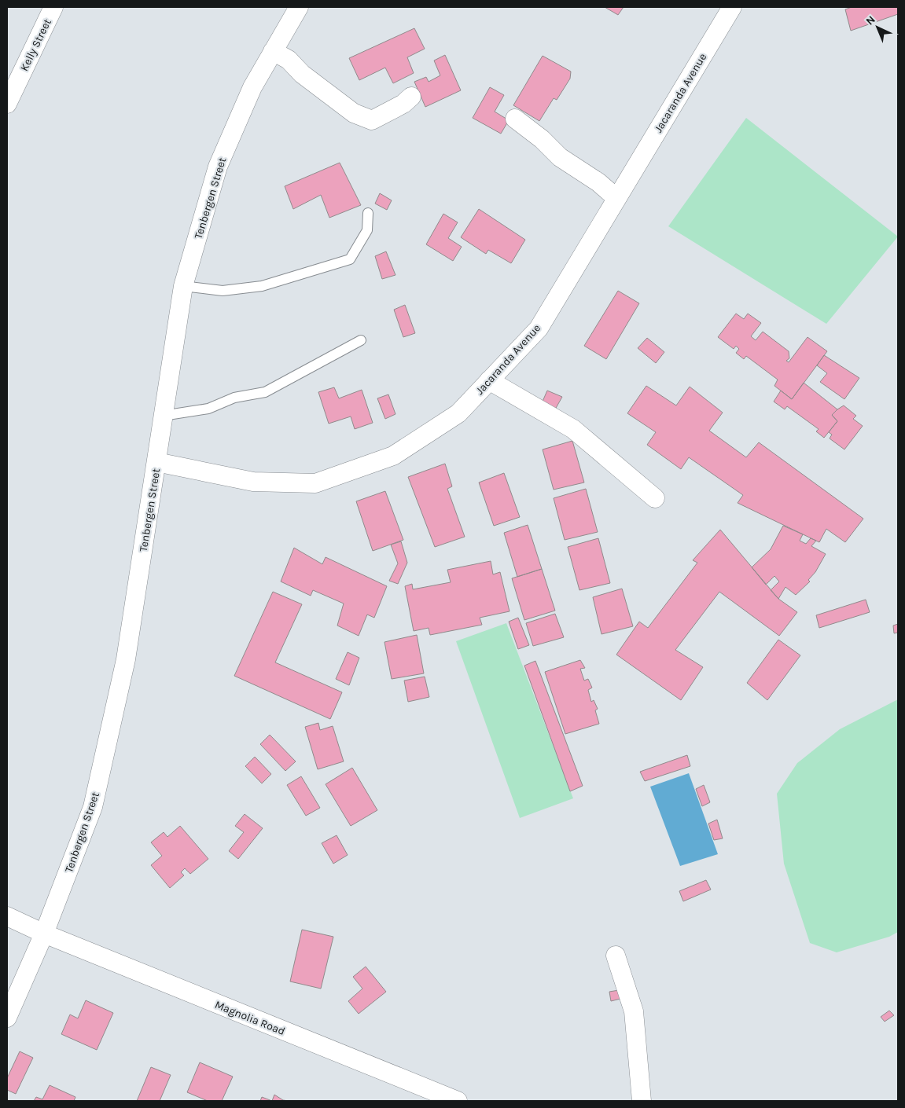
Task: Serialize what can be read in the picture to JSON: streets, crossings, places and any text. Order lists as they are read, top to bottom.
{
  "streets": {
    "street": [
      "Kelly Street",
      "Jacaranda Avenue",
      "Tenbergen Street",
      "Magnolia Road"
    ]
  },
  "crossings": [
    ["Jacaranda Avenue", "Tenbergen Street"],
    ["Tenbergen Street", "Magnolia Road"]
  ],
  "north": "top left"
}
